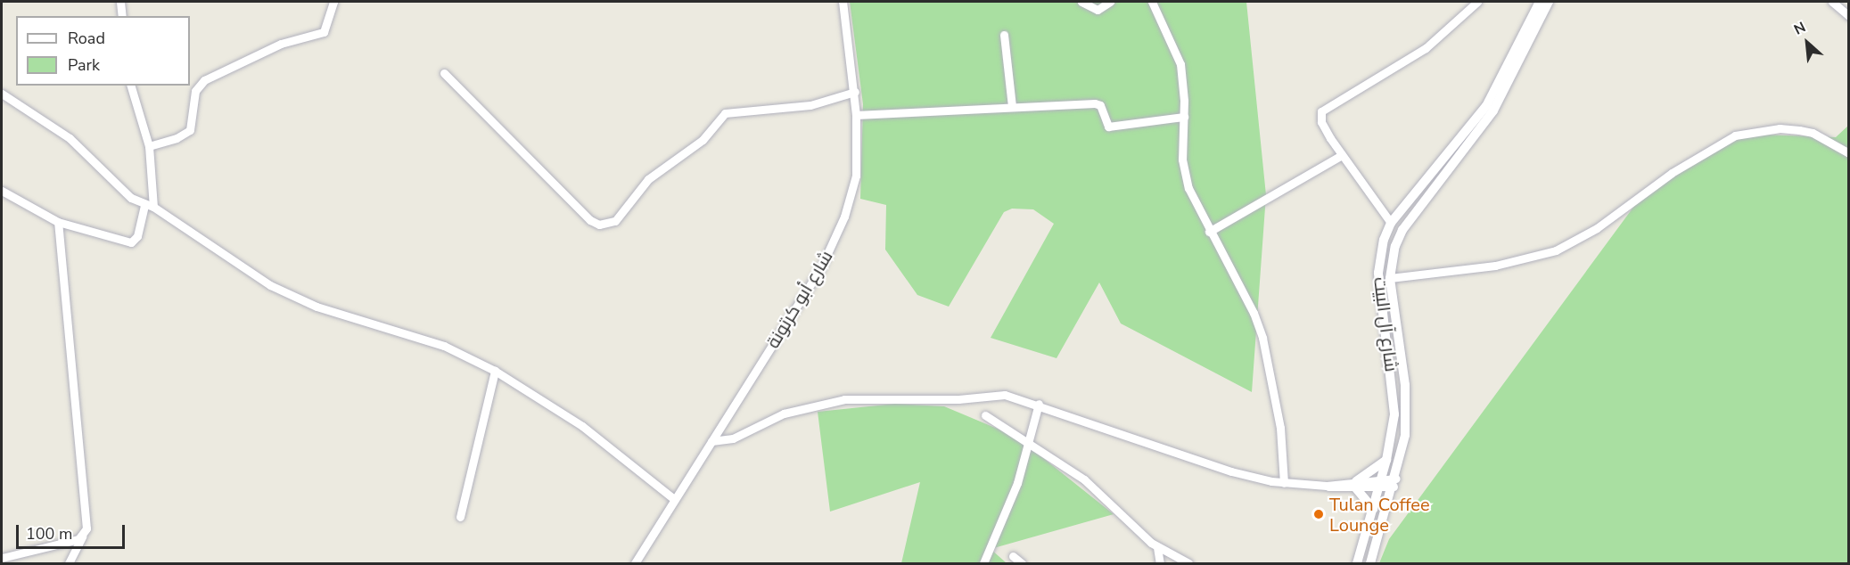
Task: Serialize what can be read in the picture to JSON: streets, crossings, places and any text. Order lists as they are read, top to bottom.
{
  "streets": {
    "street": ["شارع أبو كرتونة", "شارع آل البيت"]
  },
  "places": ["Tulan Coffee Lounge"],
  "legend": ["Road", "Park"],
  "scale_bar": "100 m",
  "north": "top left"
}
